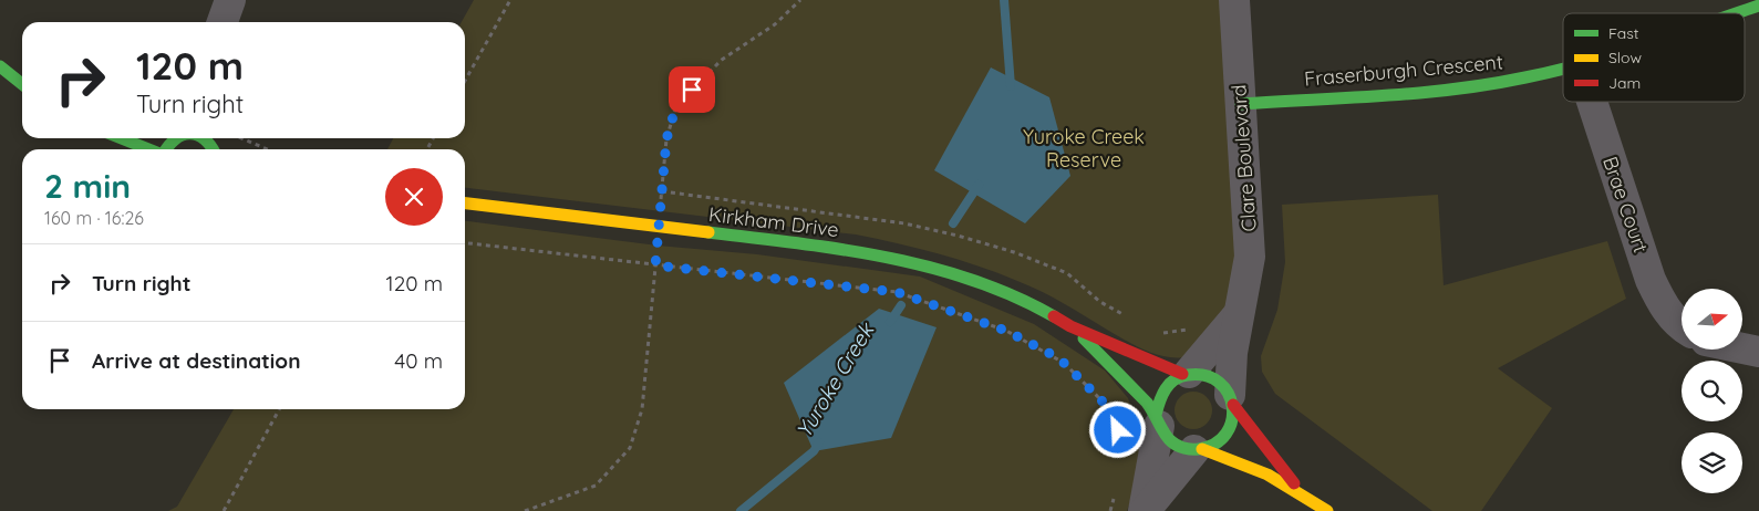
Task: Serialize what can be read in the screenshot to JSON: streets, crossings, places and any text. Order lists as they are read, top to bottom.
{
  "streets": {
    "street": [
      "Fraserburgh Crescent",
      "Clare Boulevard",
      "Brae Court",
      "Kirkham Drive"
    ]
  },
  "crossings": [
    ["Fraserburgh Crescent", "Clare Boulevard"],
    ["Clare Boulevard", "Kirkham Drive"]
  ],
  "water": ["Yuroke Creek"],
  "parks": ["Yuroke Creek Reserve"],
  "legend": ["Fast", "Slow", "Jam"],
  "north": "right",
  "page": {
    "turn": ["120 m", "Turn right"],
    "heading": ["2 min", "160 m · 16:26"],
    "list": [
      {
        "name": "Turn right",
        "value": "120 m"
      },
      {
        "name": "Arrive at destination",
        "value": "40 m"
      }
    ]
  }
}
